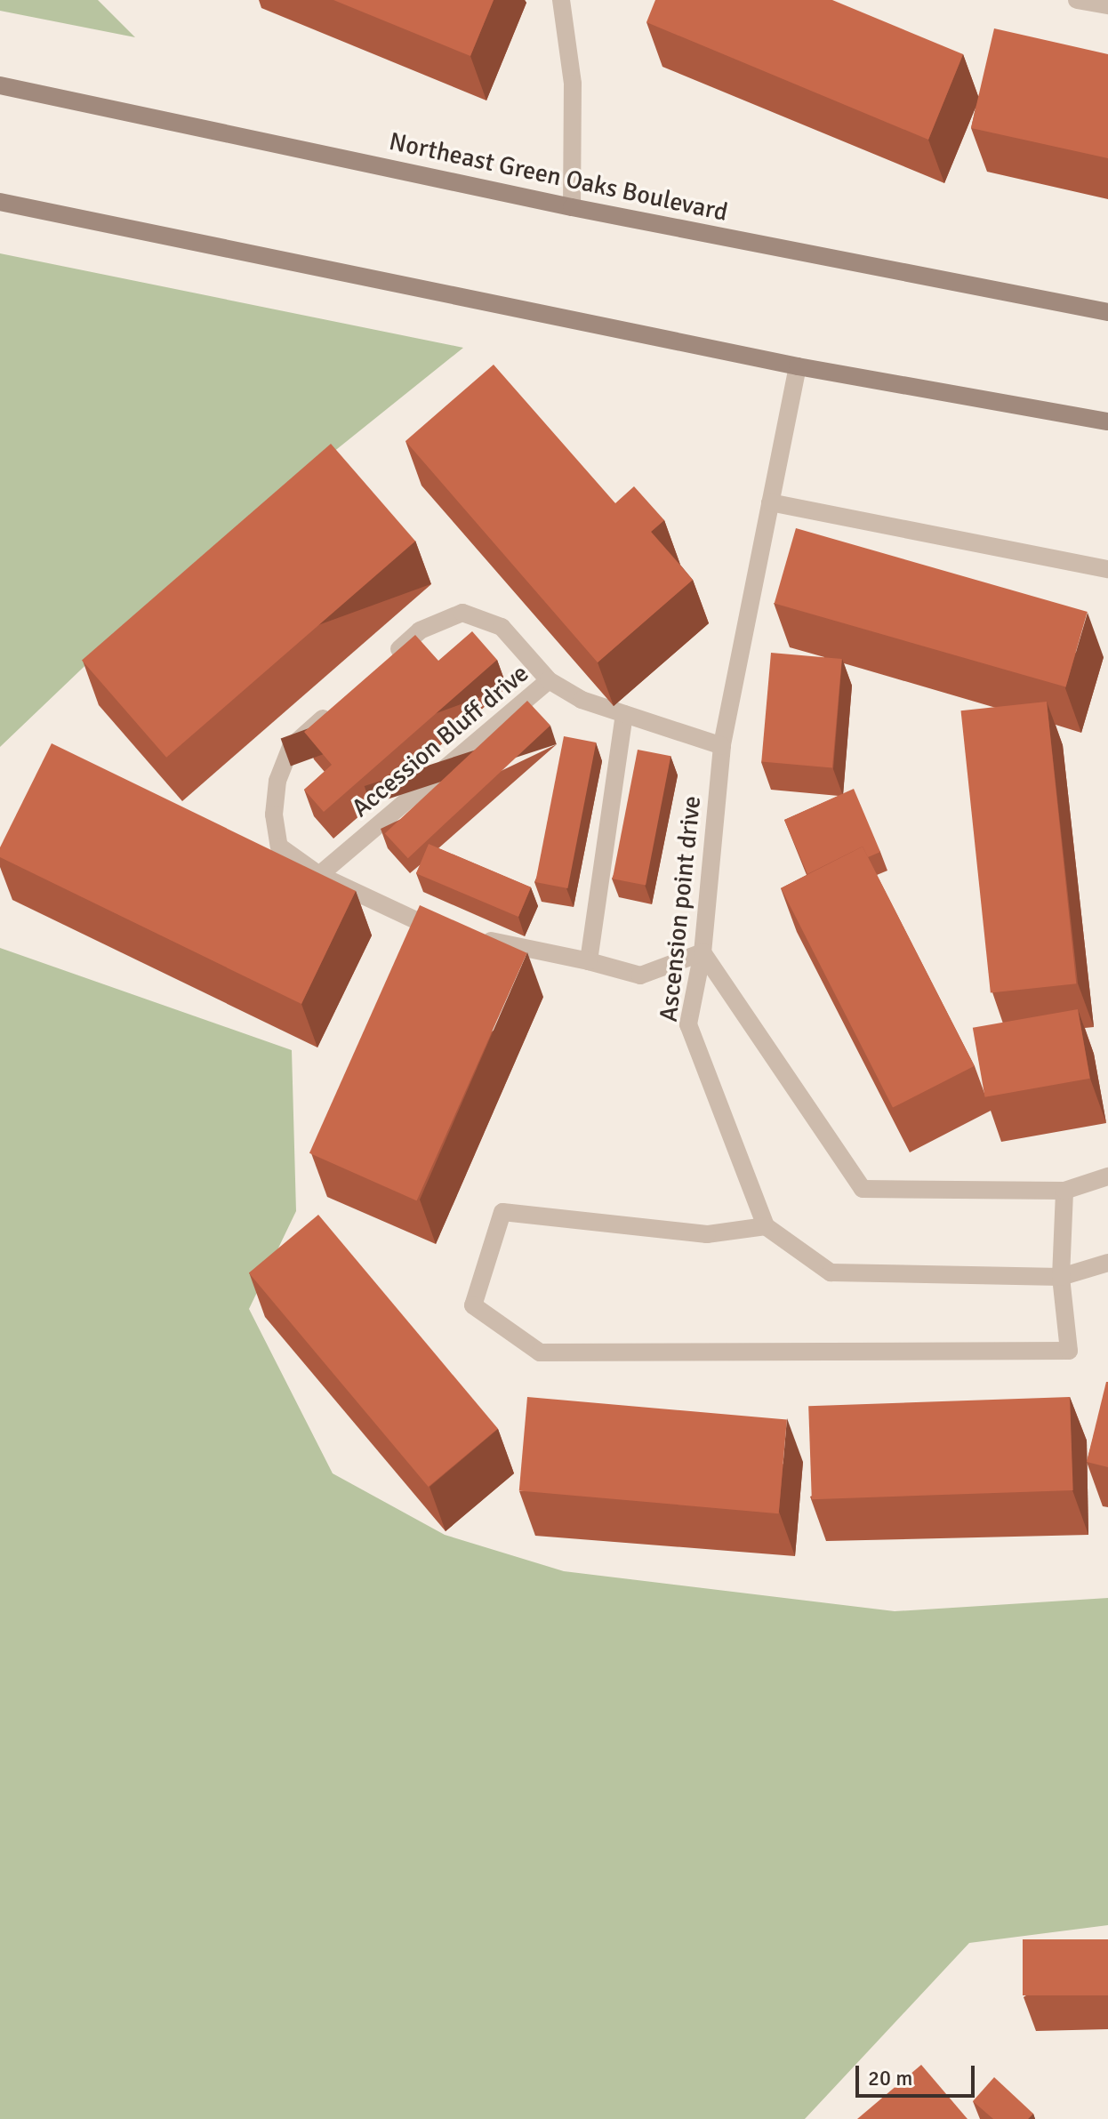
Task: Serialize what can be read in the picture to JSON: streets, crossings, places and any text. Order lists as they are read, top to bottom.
{
  "streets": {
    "main road": ["Northeast Green Oaks Boulevard"],
    "street": ["Accession Bluff drive", "Ascension point drive"]
  },
  "crossings": [
    ["Accession Bluff drive", "Ascension point drive"]
  ],
  "scale_bar": "20 m"
}
